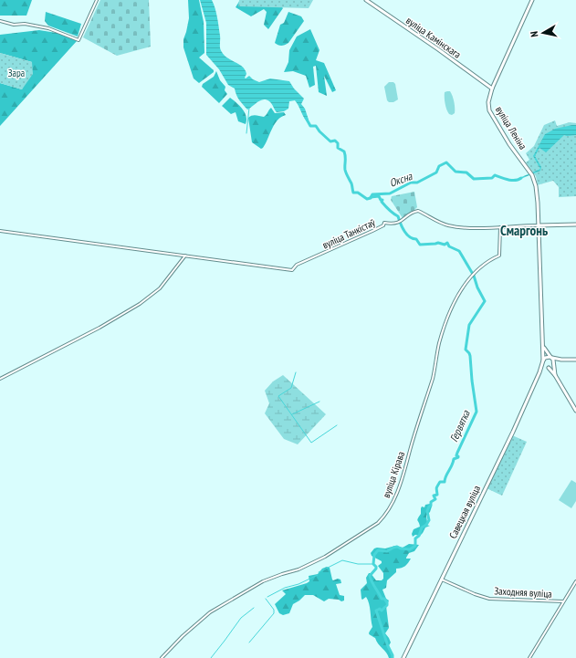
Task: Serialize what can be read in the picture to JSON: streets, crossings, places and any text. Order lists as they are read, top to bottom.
{
  "streets": {
    "main road": ["вуліца Камінскага", "вуліца Леніна", "Савецкая вуліца"],
    "street": ["вуліца Танкістаў", "вуліца Кірава", "Заходняя вуліца"]
  },
  "crossings": [
    ["вуліца Камінскага", "вуліца Леніна"],
    ["вуліца Леніна", "вуліца Танкістаў"],
    ["вуліца Леніна", "Савецкая вуліца"],
    ["вуліца Танкістаў", "вуліца Кірава"],
    ["вуліца Танкістаў", "Савецкая вуліца"],
    ["Савецкая вуліца", "Заходняя вуліца"]
  ],
  "districts": ["Смаргонь"],
  "water": ["Оксна", "Гервятка"],
  "parks": ["Зара"],
  "north": "left"
}
